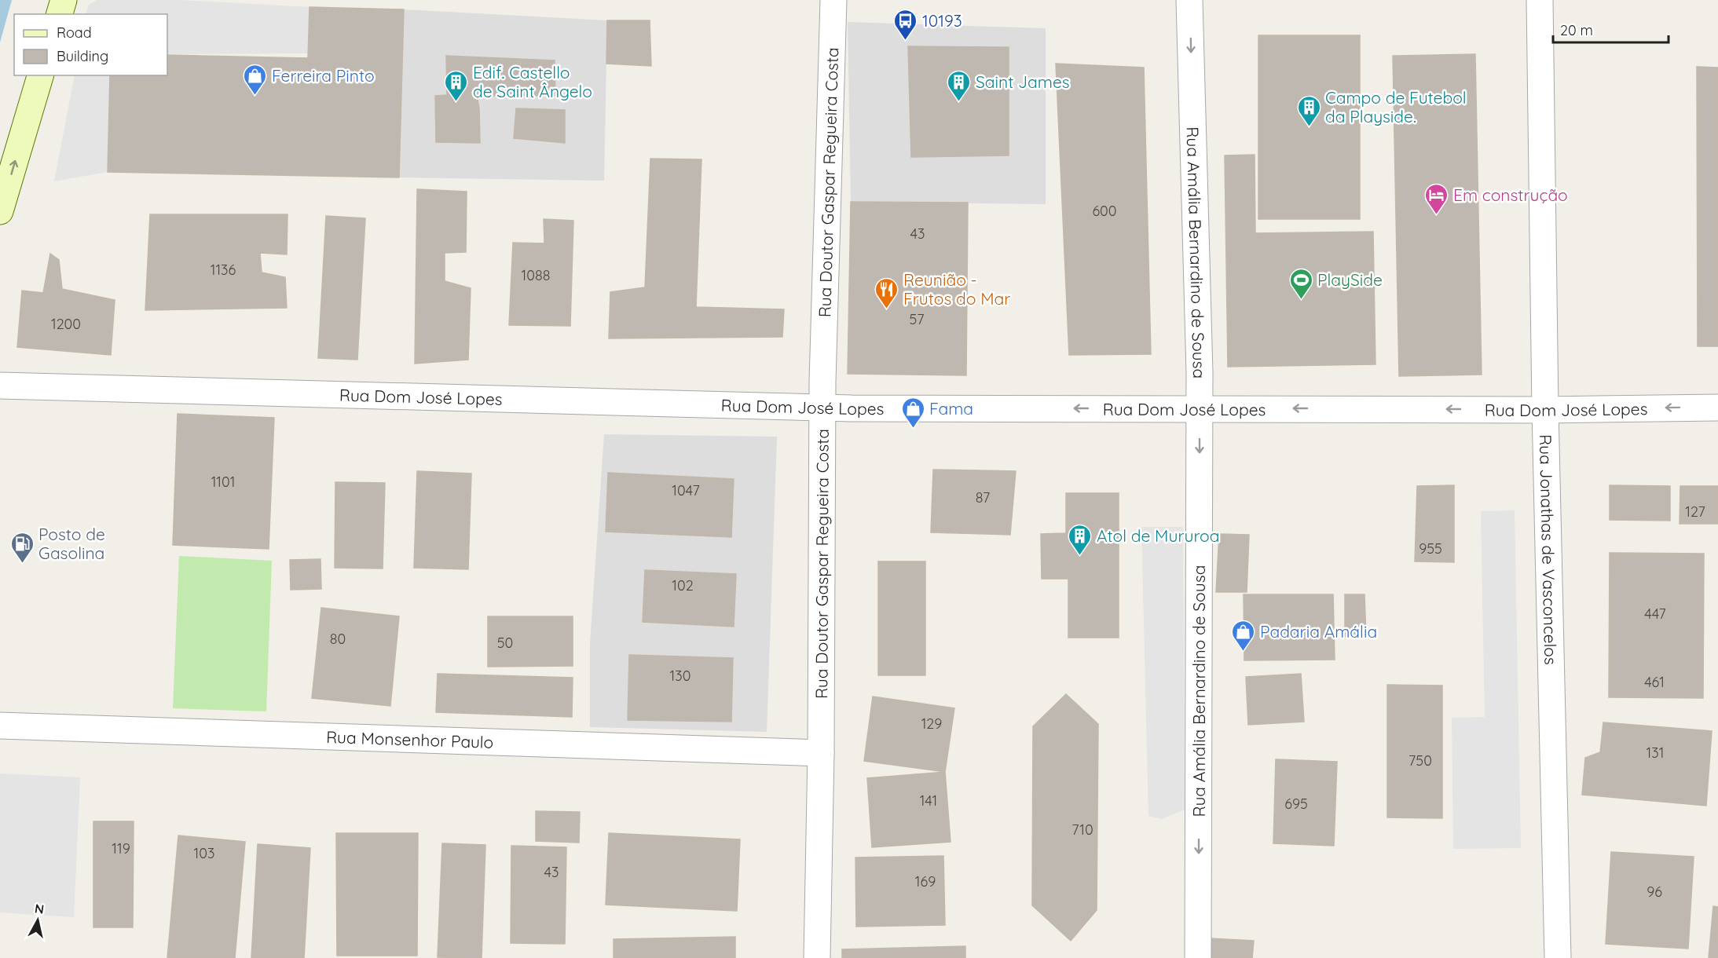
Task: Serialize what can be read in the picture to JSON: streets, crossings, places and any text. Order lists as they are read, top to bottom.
{
  "streets": {
    "street": [
      "Rua Doutor Gaspar Regueira Costa",
      "Rua Amália Bernardino de Sousa",
      "Rua Dom José Lopes",
      "Rua Jonathas de Vasconcelos",
      "Rua Monsenhor Paulo"
    ]
  },
  "crossings": [
    ["Rua Doutor Gaspar Regueira Costa", "Rua Dom José Lopes"],
    ["Rua Doutor Gaspar Regueira Costa", "Rua Monsenhor Paulo"],
    ["Rua Amália Bernardino de Sousa", "Rua Dom José Lopes"],
    ["Rua Dom José Lopes", "Rua Jonathas de Vasconcelos"]
  ],
  "one_way": ["Rua Amália Bernardino de Sousa", "Rua Dom José Lopes"],
  "places": {
    "bus stop": ["10193"],
    "shop": ["Ferreira Pinto", "Fama", "Padaria Amália"],
    "building": [
      "Edif. Castello de Saint Ângelo",
      "Saint James",
      "Campo de Futebol da Playside.",
      "Atol de Mururoa"
    ],
    "hotel": ["Em construção"],
    "sports": ["PlaySide"],
    "restaurant": ["Reunião - Frutos do Mar"],
    "fuel station": ["Posto de Gasolina"]
  },
  "house_numbers": [
    "600",
    "43",
    "1136",
    "1088",
    "57",
    "1200",
    "1101",
    "1047",
    "87",
    "127",
    "955",
    "102",
    "447",
    "80",
    "50",
    "130",
    "461",
    "129",
    "131",
    "750",
    "141",
    "695",
    "710",
    "119",
    "103",
    "43",
    "169",
    "96"
  ],
  "legend": ["Road", "Building"],
  "scale_bar": "20 m",
  "north": "top"
}
